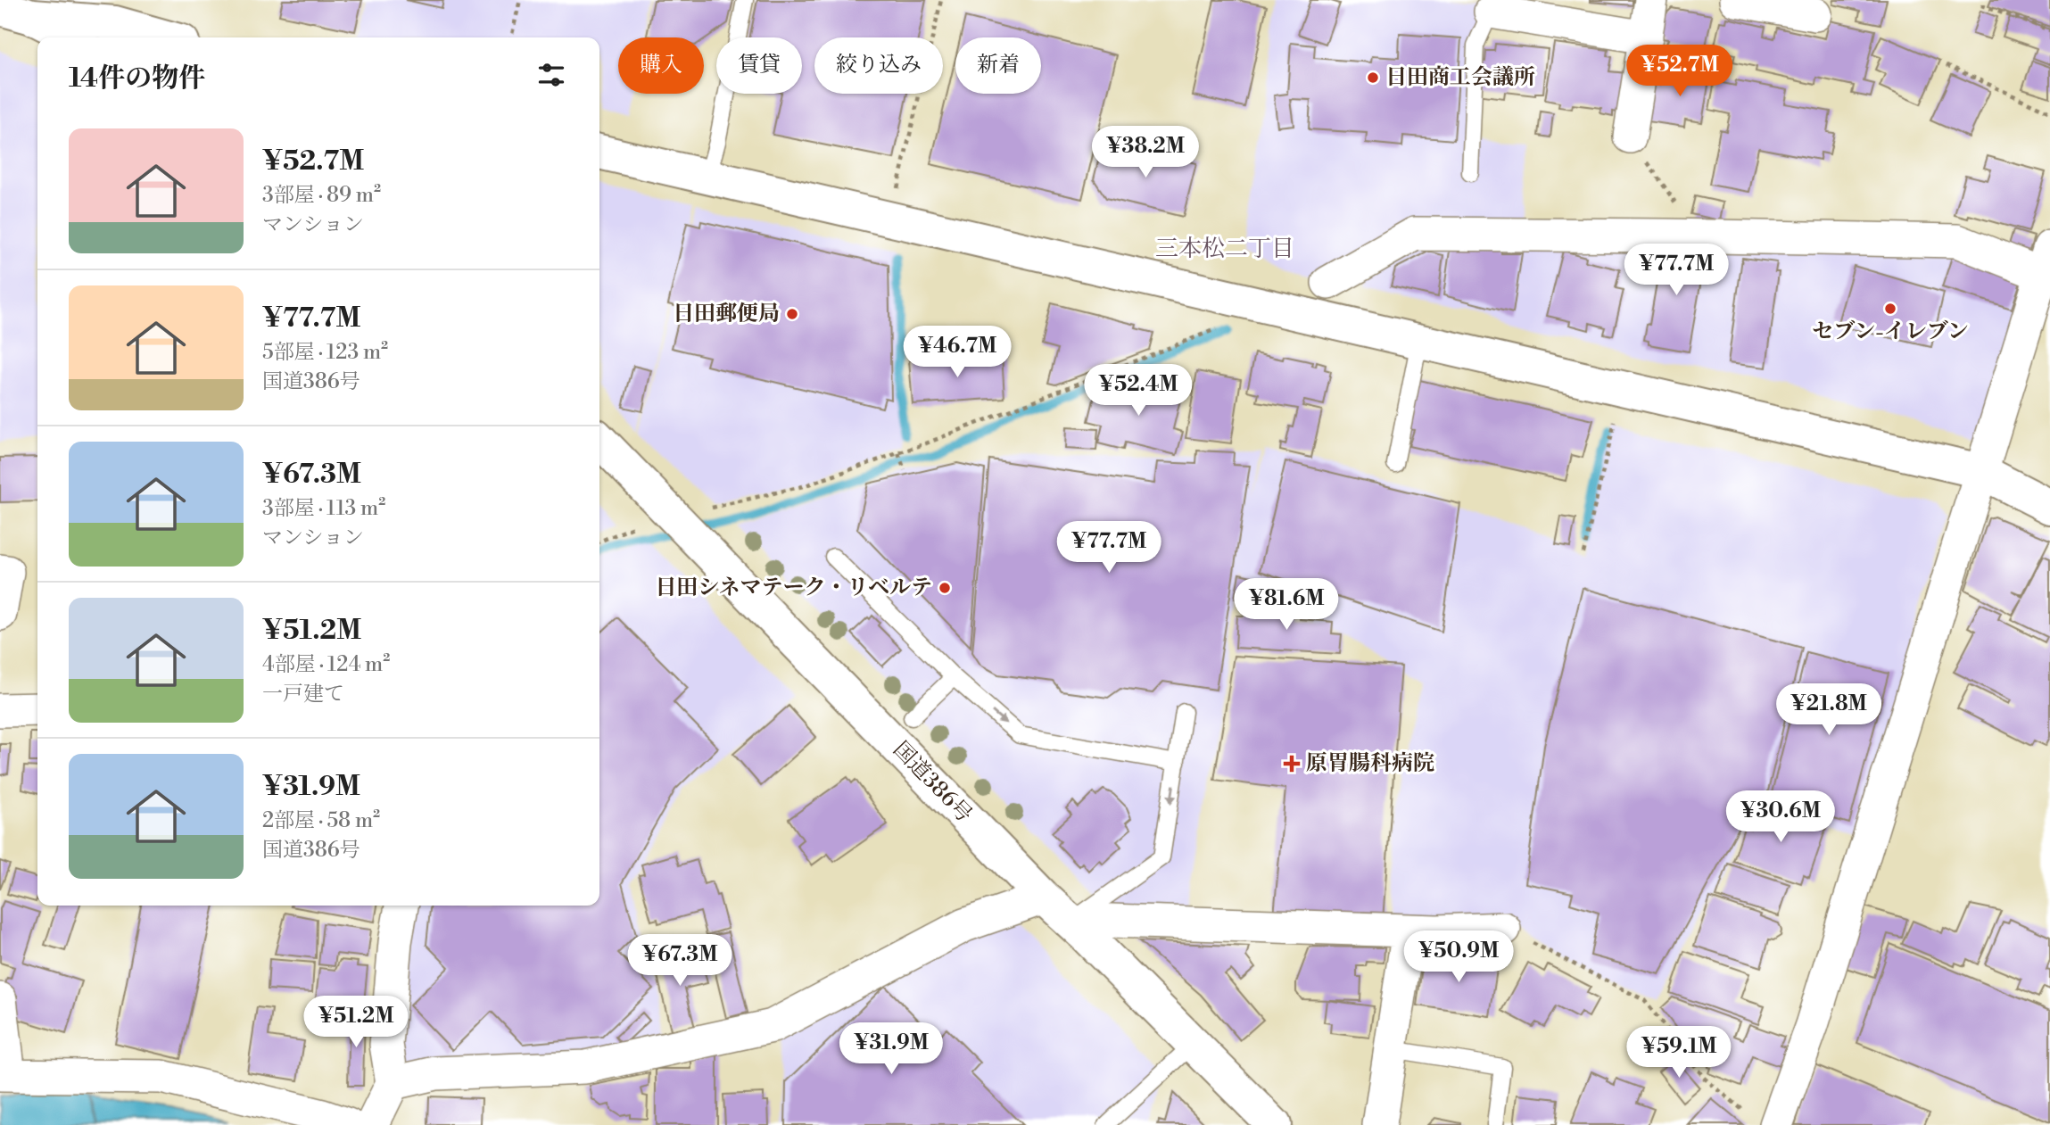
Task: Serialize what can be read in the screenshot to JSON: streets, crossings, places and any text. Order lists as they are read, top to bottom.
{
  "streets": {
    "main road": ["国道386号"]
  },
  "districts": ["三本松二丁目"],
  "places": {
    "other": [
      "日田商工会議所",
      "セブン-イレブン",
      "日田郵便局",
      "日田シネマテーク・リベルテ"
    ],
    "health": ["原胃腸科病院"]
  },
  "page": {
    "chip": [
      "購入",
      "賃貸",
      "絞り込み",
      "新着"
    ],
    "heading": "14件の物件",
    "price": [
      "¥52.7M",
      "¥38.2M",
      "¥77.7M",
      "¥46.7M",
      "¥52.4M",
      "¥77.7M",
      "¥81.6M",
      "¥21.8M",
      "¥30.6M",
      "¥50.9M",
      "¥67.3M",
      "¥51.2M",
      "¥31.9M",
      "¥59.1M"
    ],
    "list": [
      {
        "name": "¥52.7M",
        "note": "3部屋 · 89 m² · マンション"
      },
      {
        "name": "¥77.7M",
        "note": "5部屋 · 123 m² · 国道386号"
      },
      {
        "name": "¥67.3M",
        "note": "3部屋 · 113 m² · マンション"
      },
      {
        "name": "¥51.2M",
        "note": "4部屋 · 124 m² · 一戸建て"
      },
      {
        "name": "¥31.9M",
        "note": "2部屋 · 58 m² · 国道386号"
      }
    ]
  }
}
